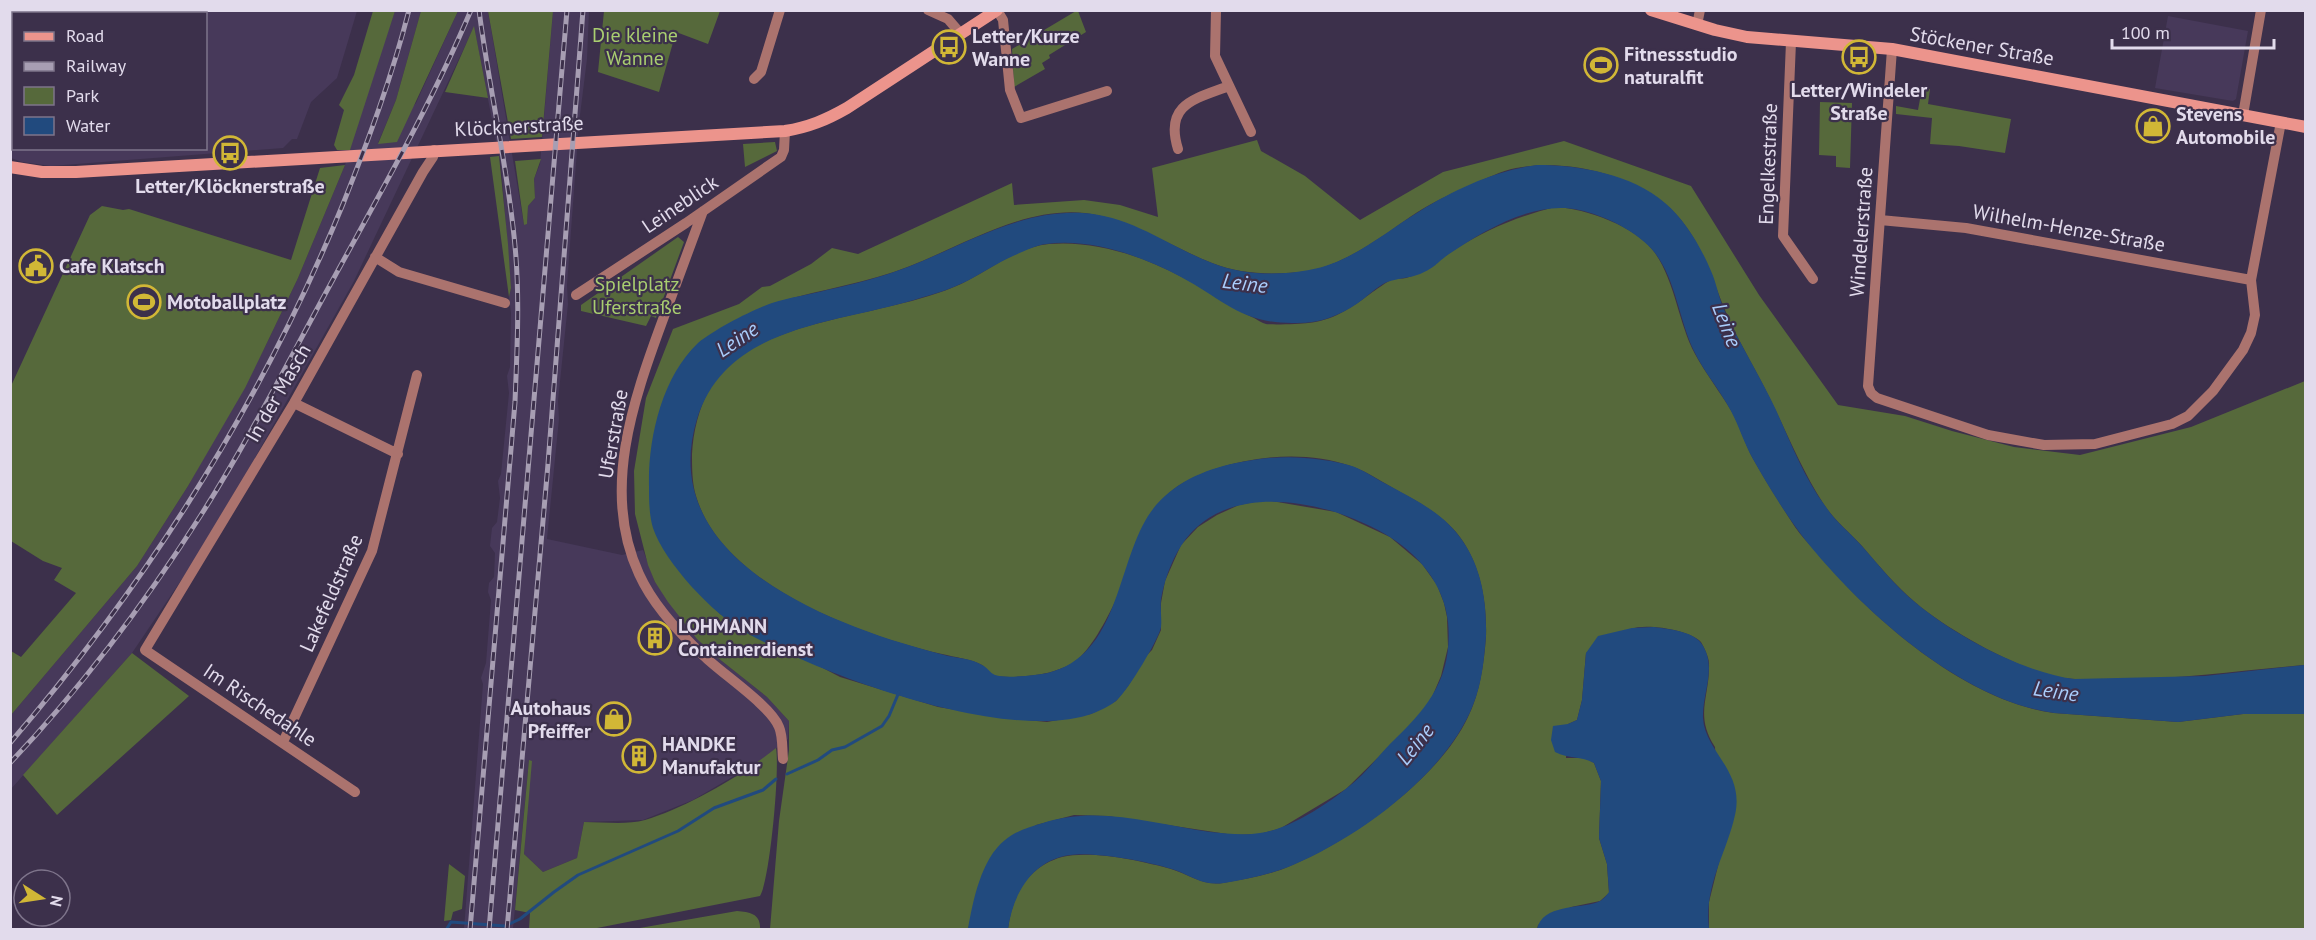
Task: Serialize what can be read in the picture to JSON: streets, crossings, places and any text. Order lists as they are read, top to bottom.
{
  "streets": {
    "main road": ["Stöckener Straße", "Klöcknerstraße"],
    "street": [
      "Engelkestraße",
      "Leineblick",
      "Wilhelm-Henze-Straße",
      "Windelerstraße",
      "In der Masch",
      "Uferstraße",
      "Lakefeldstraße",
      "Im Rischedahle"
    ]
  },
  "crossings": [
    ["Stöckener Straße", "Engelkestraße"],
    ["Stöckener Straße", "Windelerstraße"],
    ["Klöcknerstraße", "Leineblick"],
    ["Klöcknerstraße", "In der Masch"],
    ["Leineblick", "Uferstraße"],
    ["Wilhelm-Henze-Straße", "Windelerstraße"],
    ["In der Masch", "Im Rischedahle"],
    ["Lakefeldstraße", "Im Rischedahle"]
  ],
  "water": ["Leine"],
  "parks": ["Die kleine Wanne", "Spielplatz Uferstraße"],
  "places": {
    "bus stop": ["Letter/Kurze Wanne", "Letter/Windeler Straße", "Letter/Klöcknerstraße"],
    "sports": ["Fitnessstudio naturalfit", "Motoballplatz"],
    "shop": ["Stevens Automobile", "Autohaus Pfeiffer"],
    "public building": ["Cafe Klatsch"],
    "building": ["LOHMANN Containerdienst", "HANDKE Manufaktur"]
  },
  "legend": [
    "Road",
    "Railway",
    "Park",
    "Water"
  ],
  "scale_bar": "100 m",
  "north": "right"
}
